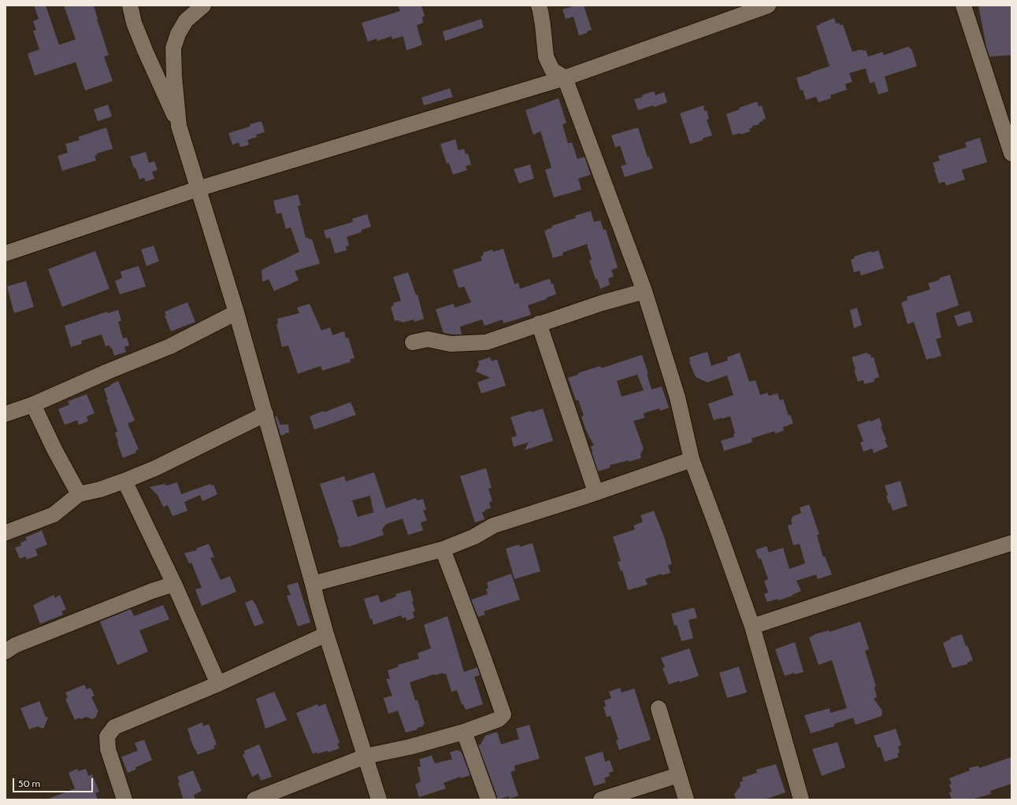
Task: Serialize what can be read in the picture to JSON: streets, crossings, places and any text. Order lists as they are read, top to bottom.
{
  "scale_bar": "50 m"
}
